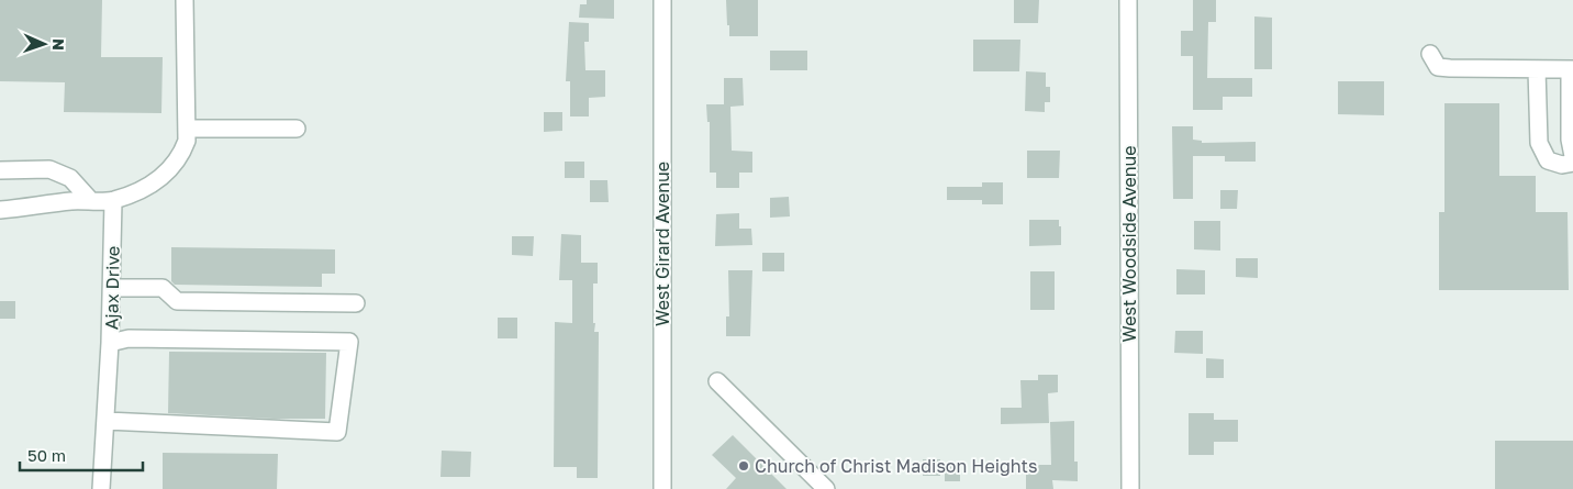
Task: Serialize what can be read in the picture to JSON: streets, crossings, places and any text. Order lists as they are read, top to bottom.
{
  "streets": {
    "street": ["West Girard Avenue", "West Woodside Avenue", "Ajax Drive"]
  },
  "places": ["Church of Christ Madison Heights"],
  "scale_bar": "50 m",
  "north": "right"
}
